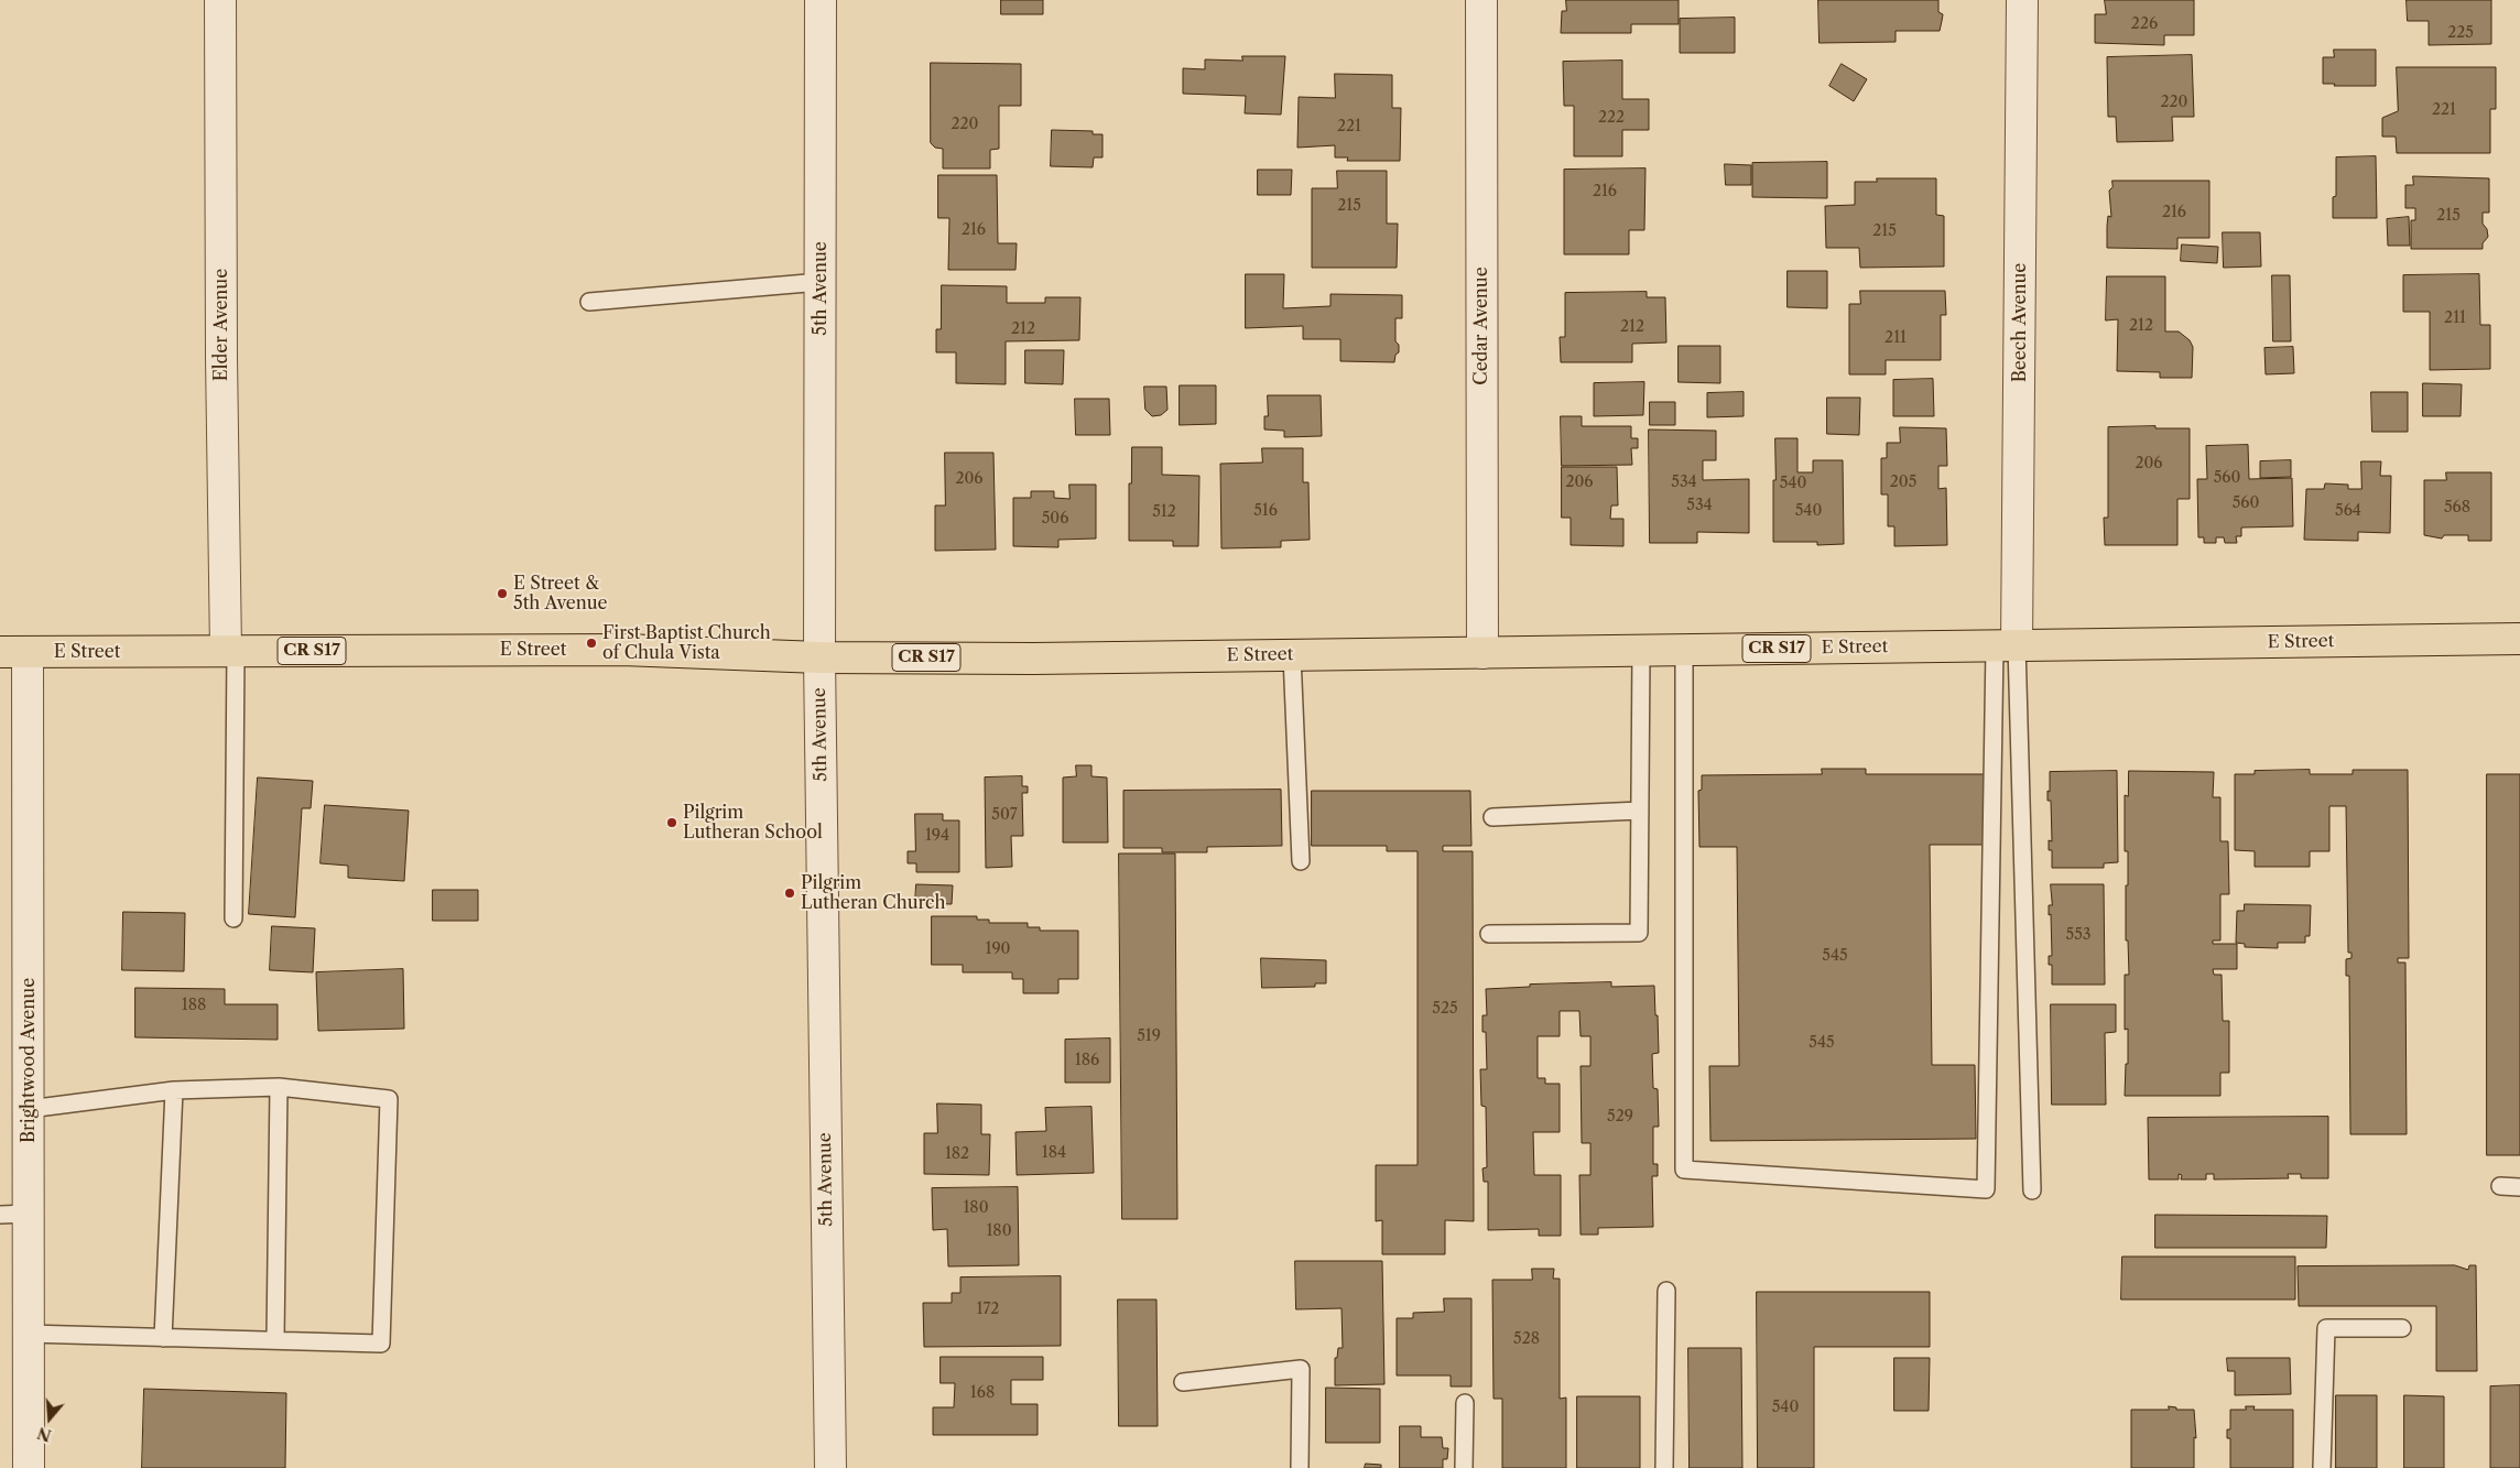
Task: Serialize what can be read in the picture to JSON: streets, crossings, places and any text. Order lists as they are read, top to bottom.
{
  "streets": {
    "main road": ["E Street", "CR S17"],
    "street": [
      "5th Avenue",
      "Beech Avenue",
      "Elder Avenue",
      "Cedar Avenue",
      "Brightwood Avenue"
    ]
  },
  "crossings": [
    ["5th Avenue", "E Street"],
    ["Beech Avenue", "E Street"],
    ["Elder Avenue", "E Street"],
    ["Cedar Avenue", "E Street"],
    ["E Street", "Brightwood Avenue"]
  ],
  "places": [
    "E Street & 5th Avenue",
    "First Baptist Church of Chula Vista",
    "Pilgrim Lutheran School",
    "Pilgrim Lutheran Church"
  ],
  "house_numbers": [
    "226",
    "225",
    "220",
    "221",
    "222",
    "220",
    "221",
    "216",
    "215",
    "216",
    "215",
    "216",
    "215",
    "211",
    "212",
    "212",
    "212",
    "211",
    "206",
    "560",
    "206",
    "206",
    "534",
    "205",
    "540",
    "560",
    "534",
    "568",
    "516",
    "540",
    "564",
    "512",
    "506",
    "507",
    "194",
    "553",
    "190",
    "545",
    "188",
    "525",
    "519",
    "545",
    "186",
    "529",
    "184",
    "182",
    "180",
    "180",
    "172",
    "528",
    "168",
    "540"
  ],
  "north": "bottom"
}
